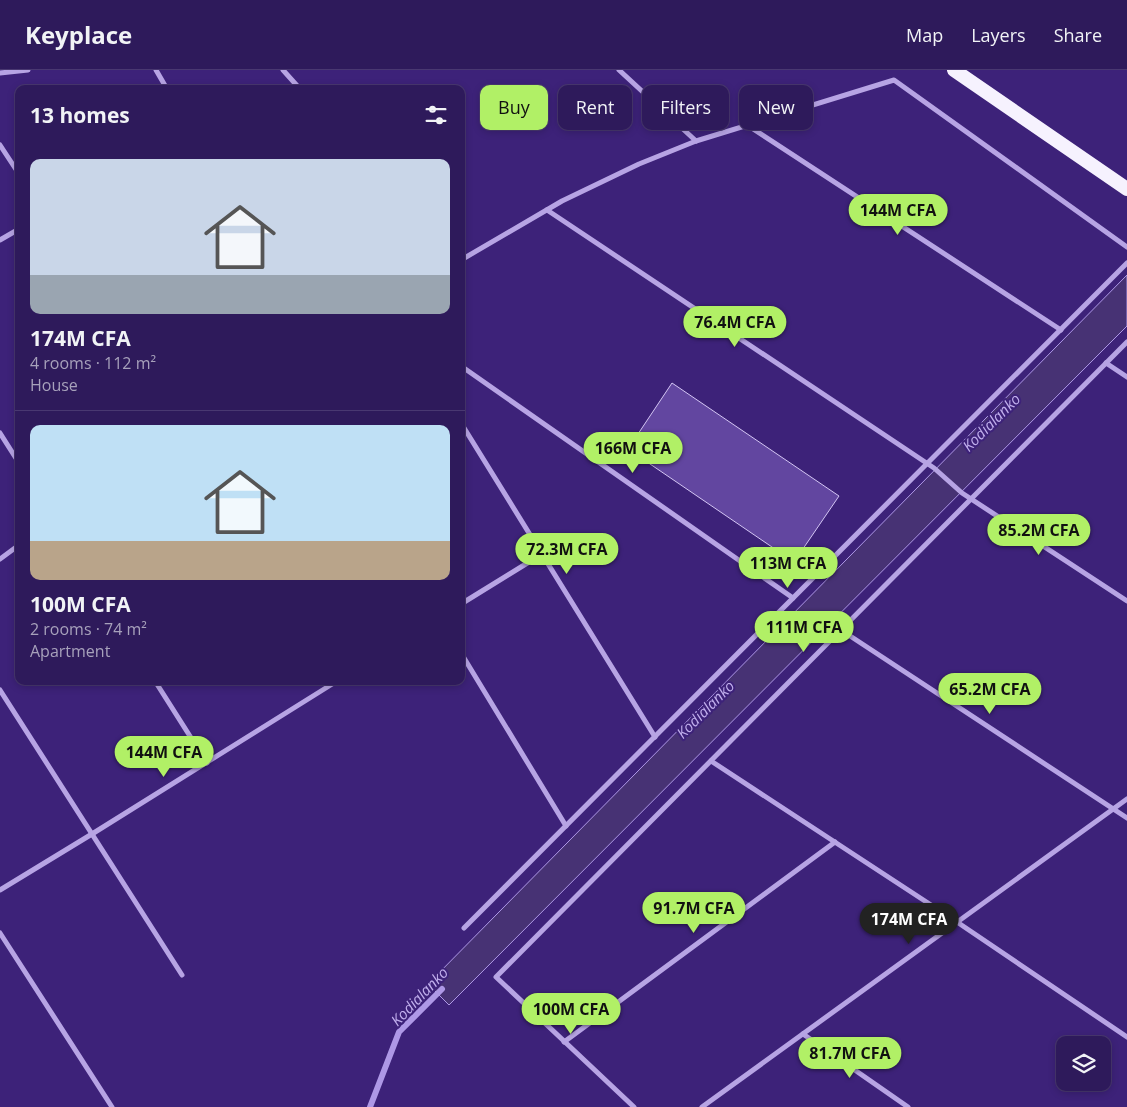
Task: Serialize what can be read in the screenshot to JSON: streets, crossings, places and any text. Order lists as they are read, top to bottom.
{
  "water": ["Kodialanko"],
  "page": {
    "header": "Keyplace",
    "nav": ["Map", "Layers", "Share"],
    "chip": [
      "Buy",
      "Rent",
      "Filters",
      "New"
    ],
    "heading": "13 homes",
    "list": [
      {
        "name": "174M CFA",
        "note": "4 rooms · 112 m² · House"
      },
      {
        "name": "100M CFA",
        "note": "2 rooms · 74 m² · Apartment"
      }
    ],
    "price": [
      "144M CFA",
      "76.4M CFA",
      "166M CFA",
      "85.2M CFA",
      "72.3M CFA",
      "113M CFA",
      "111M CFA",
      "65.2M CFA",
      "144M CFA",
      "91.7M CFA",
      "174M CFA",
      "100M CFA",
      "81.7M CFA"
    ]
  }
}
